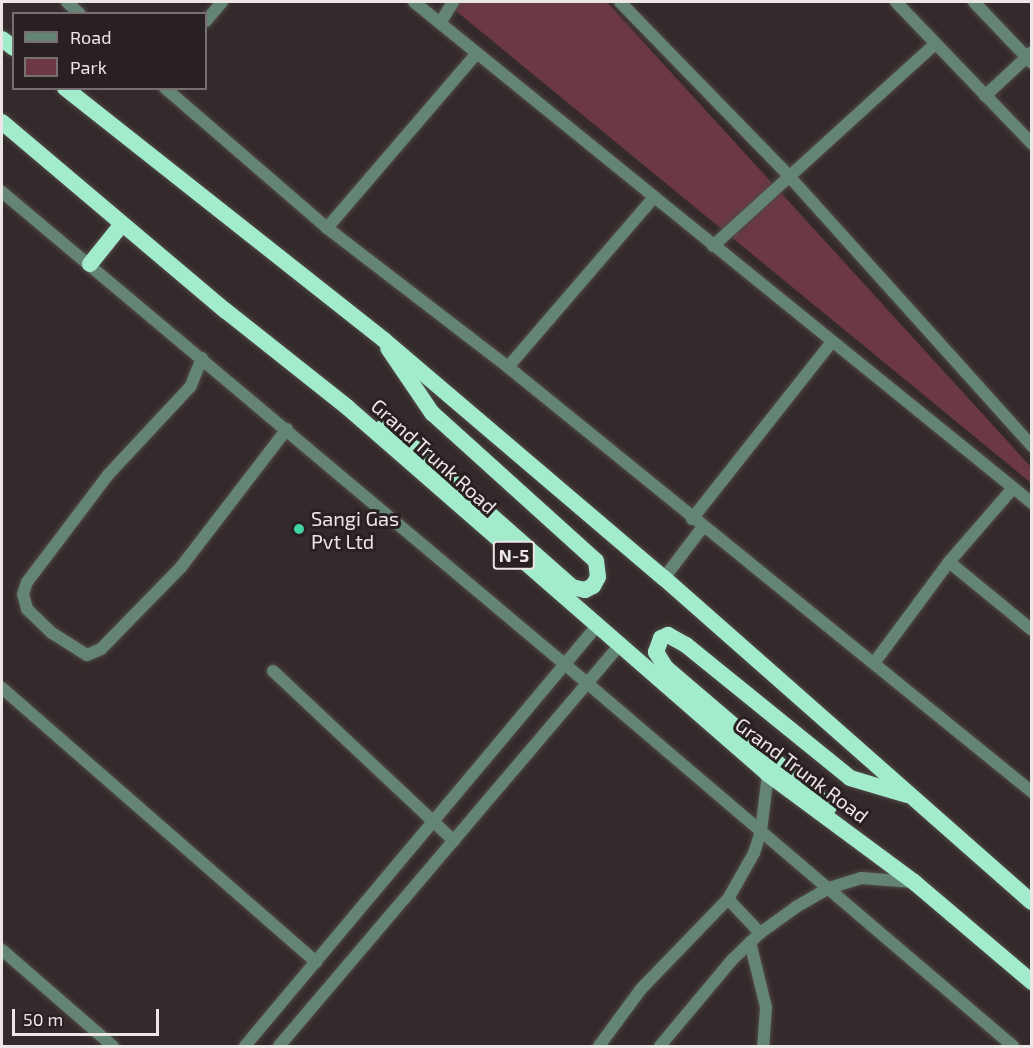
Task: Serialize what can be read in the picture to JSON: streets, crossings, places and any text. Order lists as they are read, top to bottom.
{
  "streets": {
    "highway": ["Grand Trunk Road", "N-5"]
  },
  "places": ["Sangi Gas Pvt Ltd"],
  "legend": ["Road", "Park"],
  "scale_bar": "50 m"
}
